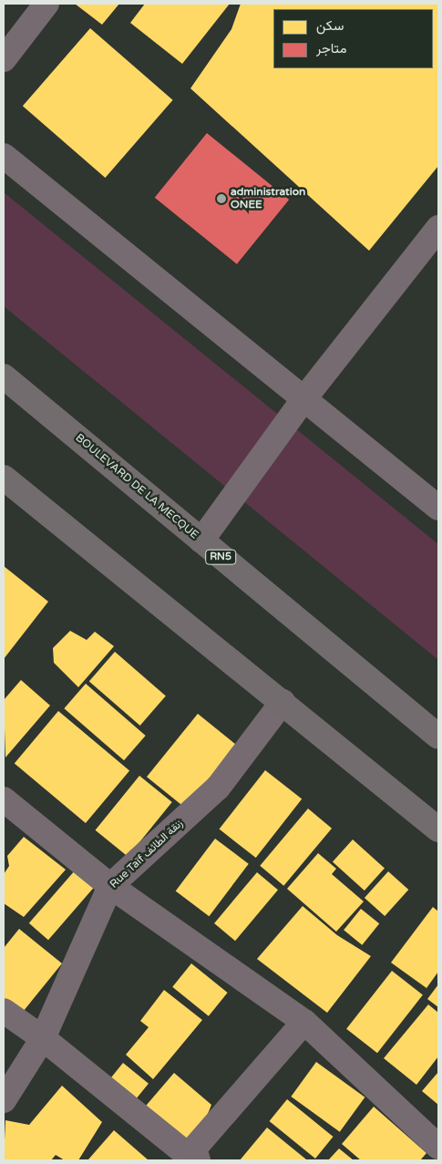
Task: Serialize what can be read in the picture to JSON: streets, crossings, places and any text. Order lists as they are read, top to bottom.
{
  "streets": {
    "main road": ["BOULEVARD DE LA MECQUE", "RN5"],
    "street": ["Rue Taïf زنقة الطائف"]
  },
  "places": ["administration ONEE"],
  "legend": ["سكن", "متاجر"]
}
